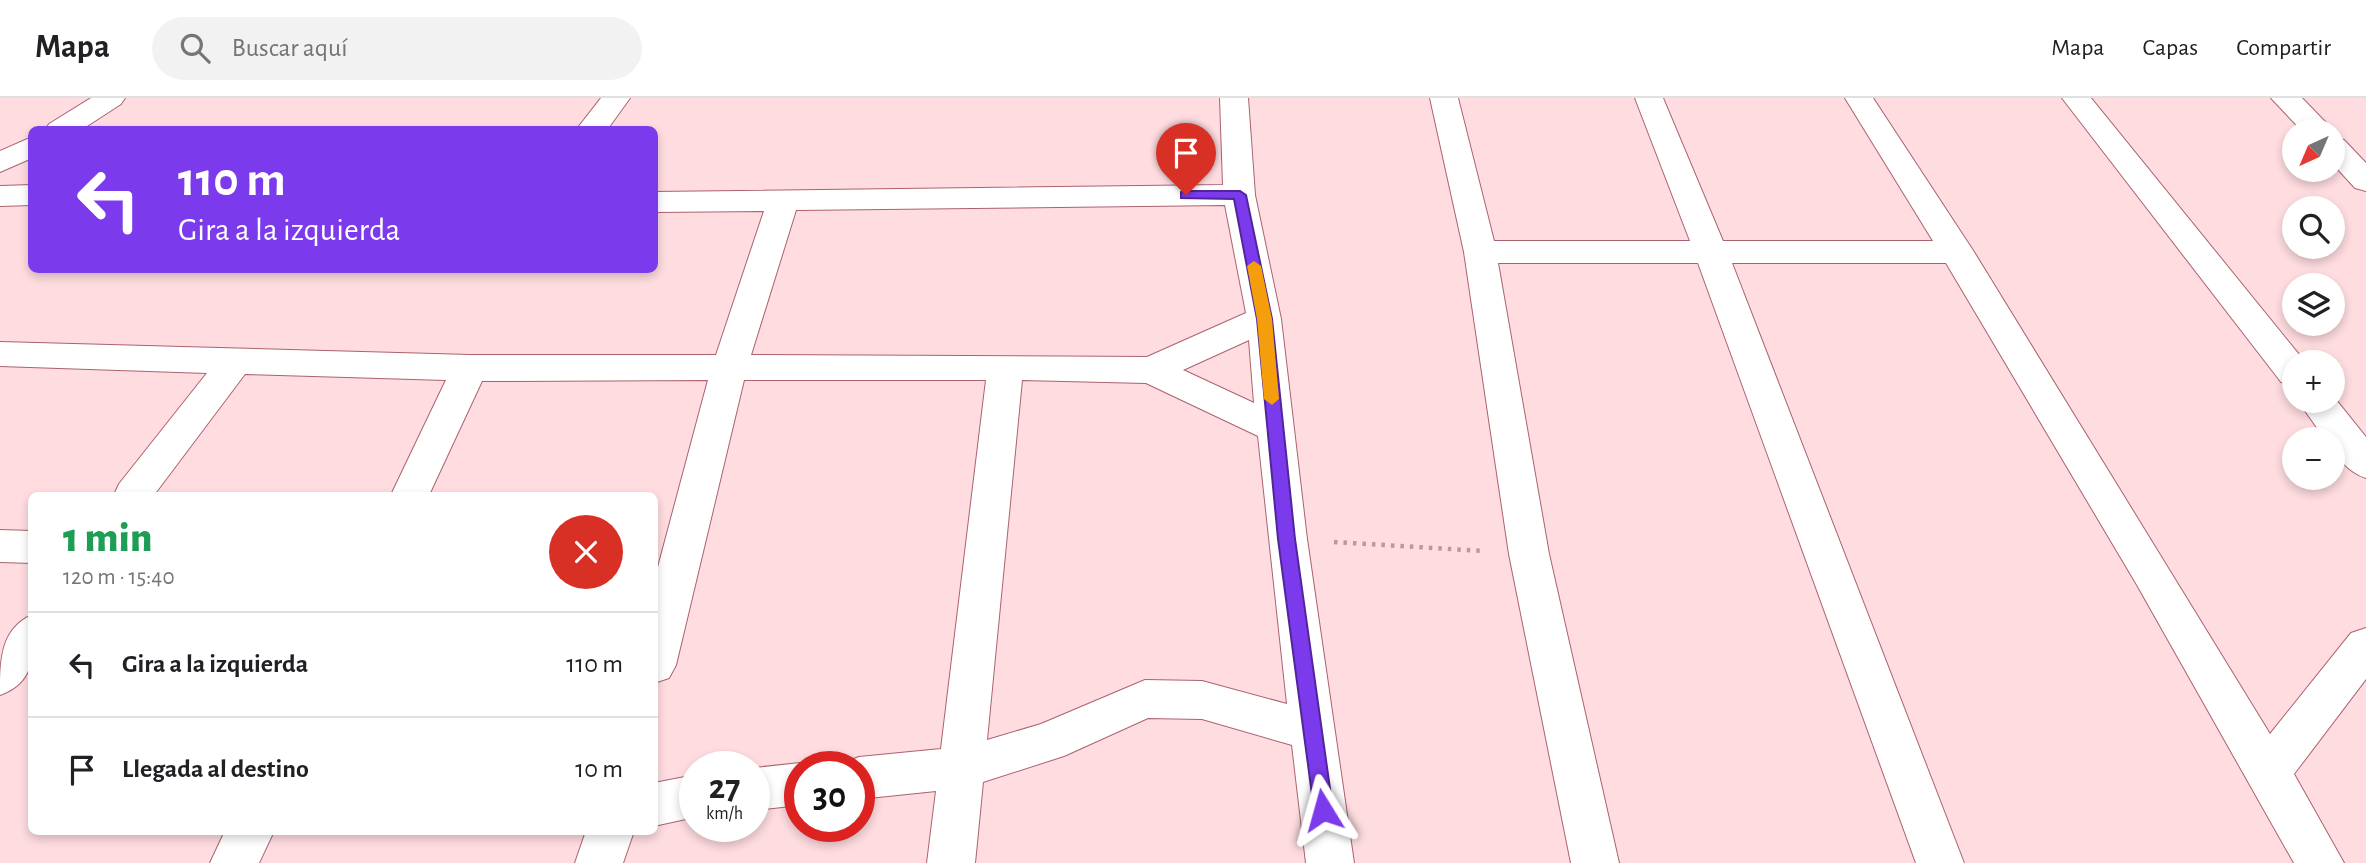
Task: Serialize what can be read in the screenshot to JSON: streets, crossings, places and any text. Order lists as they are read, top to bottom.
{
  "north": "bottom left",
  "page": {
    "header": "Mapa",
    "search": "Buscar aquí",
    "nav": ["Mapa", "Capas", "Compartir"],
    "map_buttons": ["+", "−"],
    "turn": ["110 m", "Gira a la izquierda"],
    "heading": ["1 min", "120 m · 15:40"],
    "list": [
      {
        "name": "Gira a la izquierda",
        "value": "110 m"
      },
      {
        "name": "Llegada al destino",
        "value": "10 m"
      }
    ],
    "speed": "27 km/h",
    "limit": "30"
  }
}
